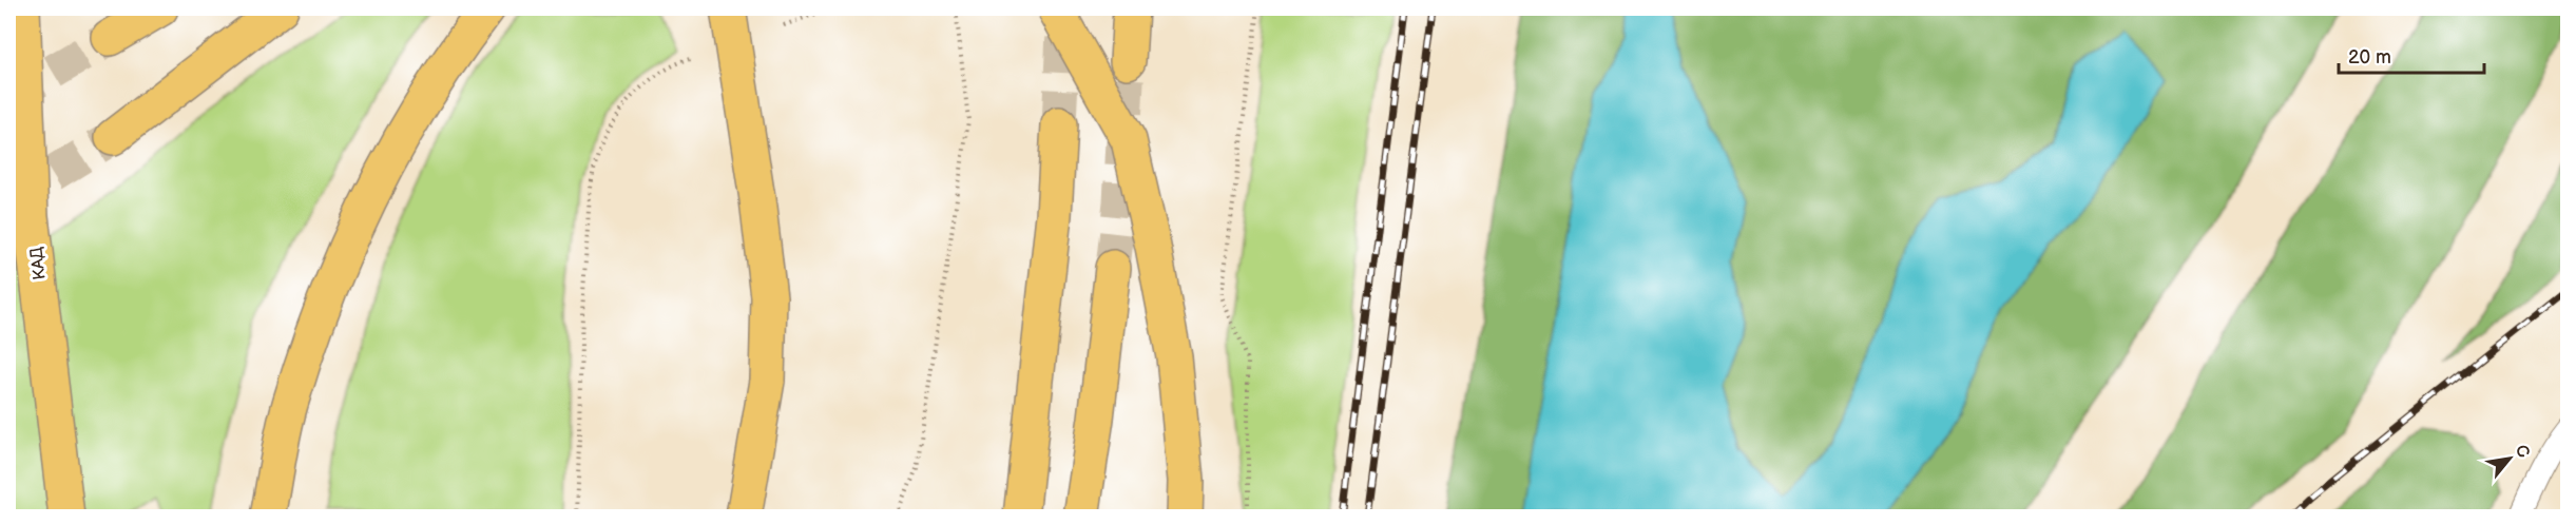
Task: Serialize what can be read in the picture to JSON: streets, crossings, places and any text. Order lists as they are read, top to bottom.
{
  "streets": {
    "main road": ["КАД"]
  },
  "scale_bar": "20 m",
  "north": "top right"
}
